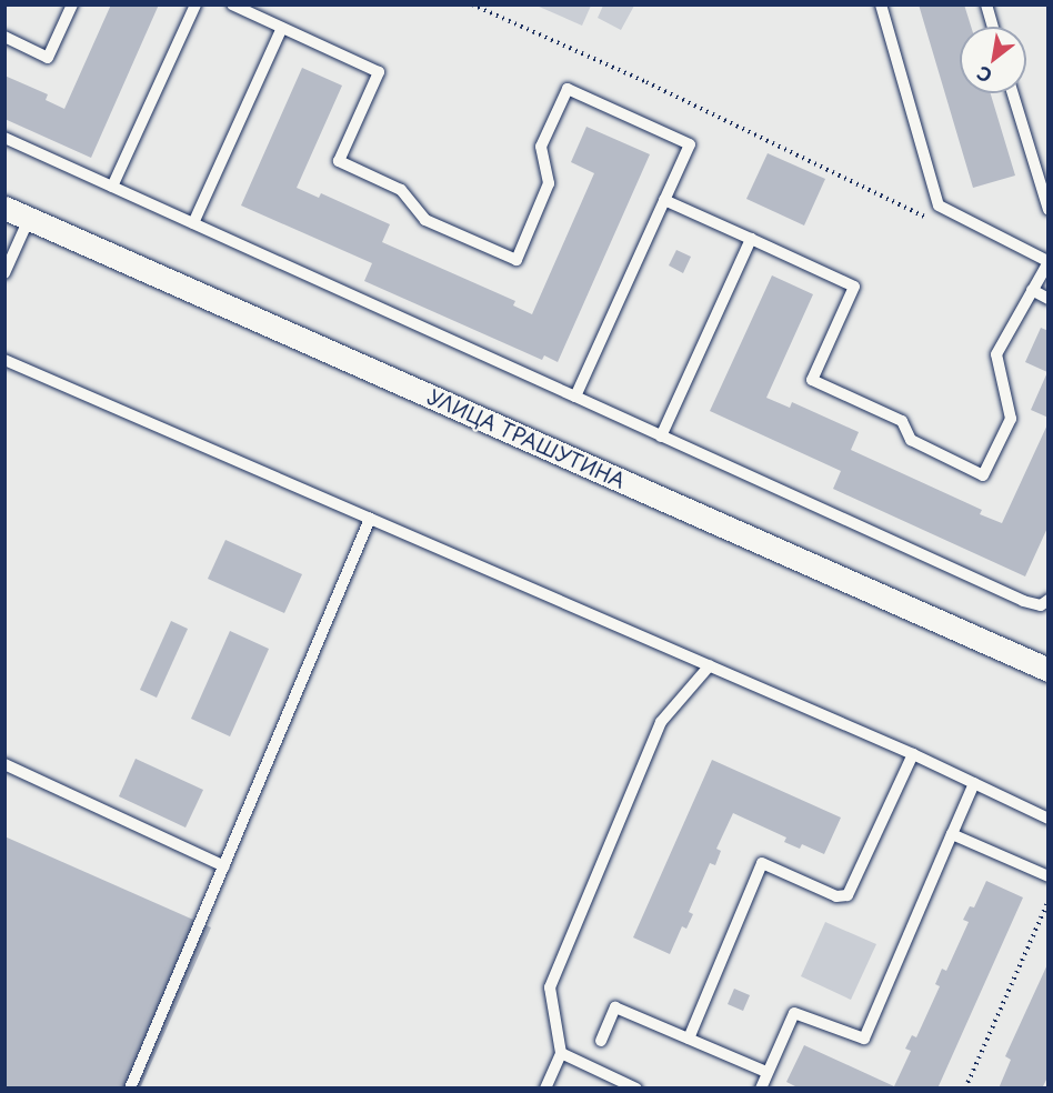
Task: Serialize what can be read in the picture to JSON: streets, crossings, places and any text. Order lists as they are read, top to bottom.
{
  "streets": {
    "street": ["УЛИЦА ТРАШУТИНА"]
  },
  "north": "bottom left"
}
